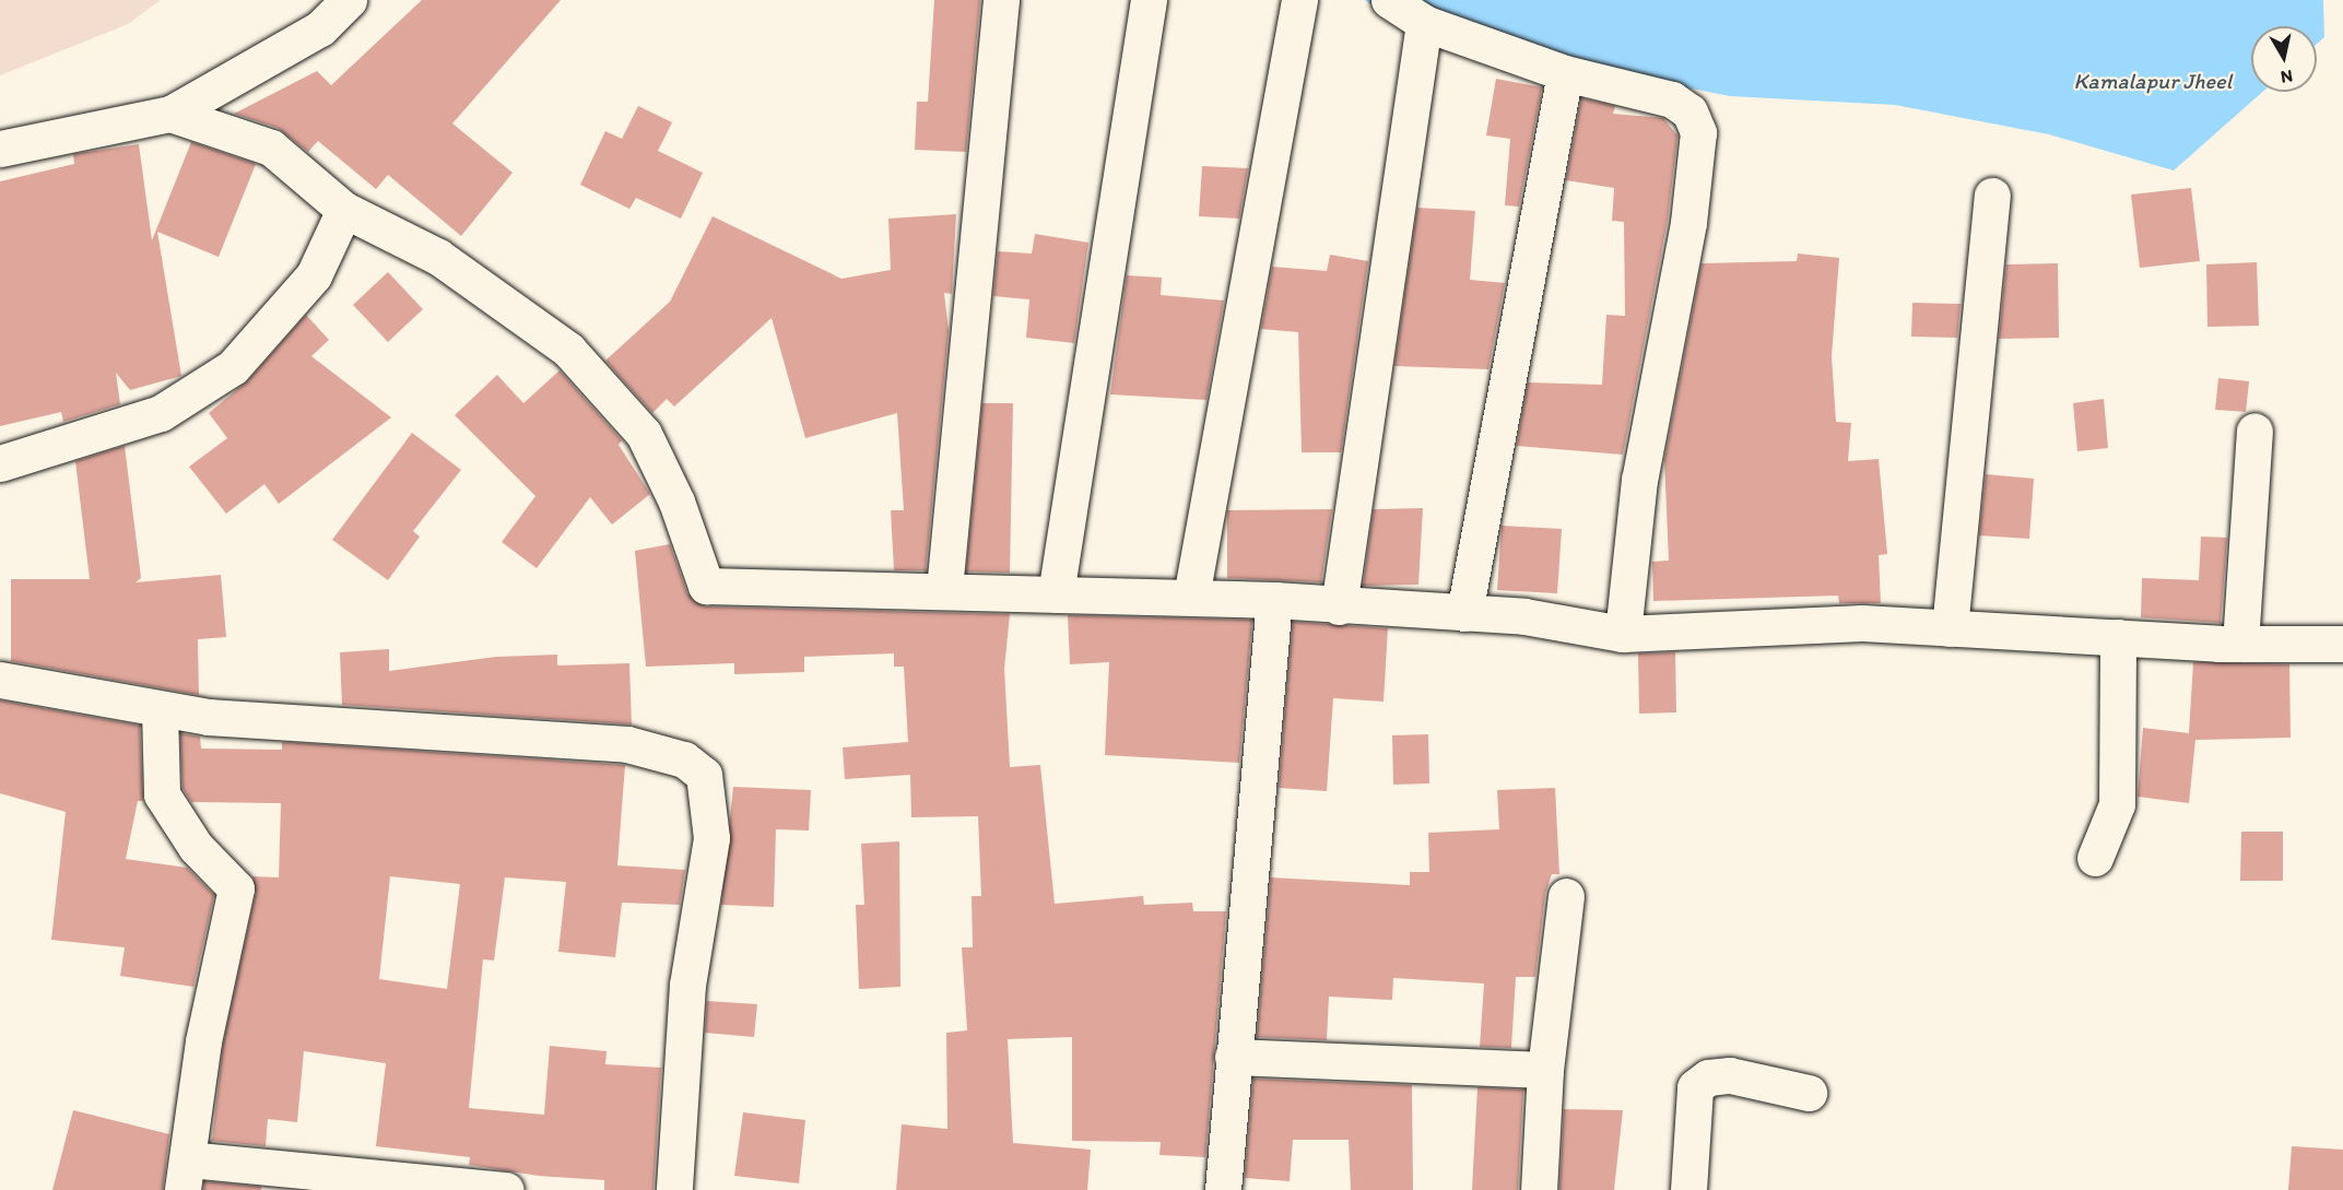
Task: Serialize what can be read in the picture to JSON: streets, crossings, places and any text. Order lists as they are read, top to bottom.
{
  "water": ["Kamalapur Jheel"],
  "north": "bottom"
}
